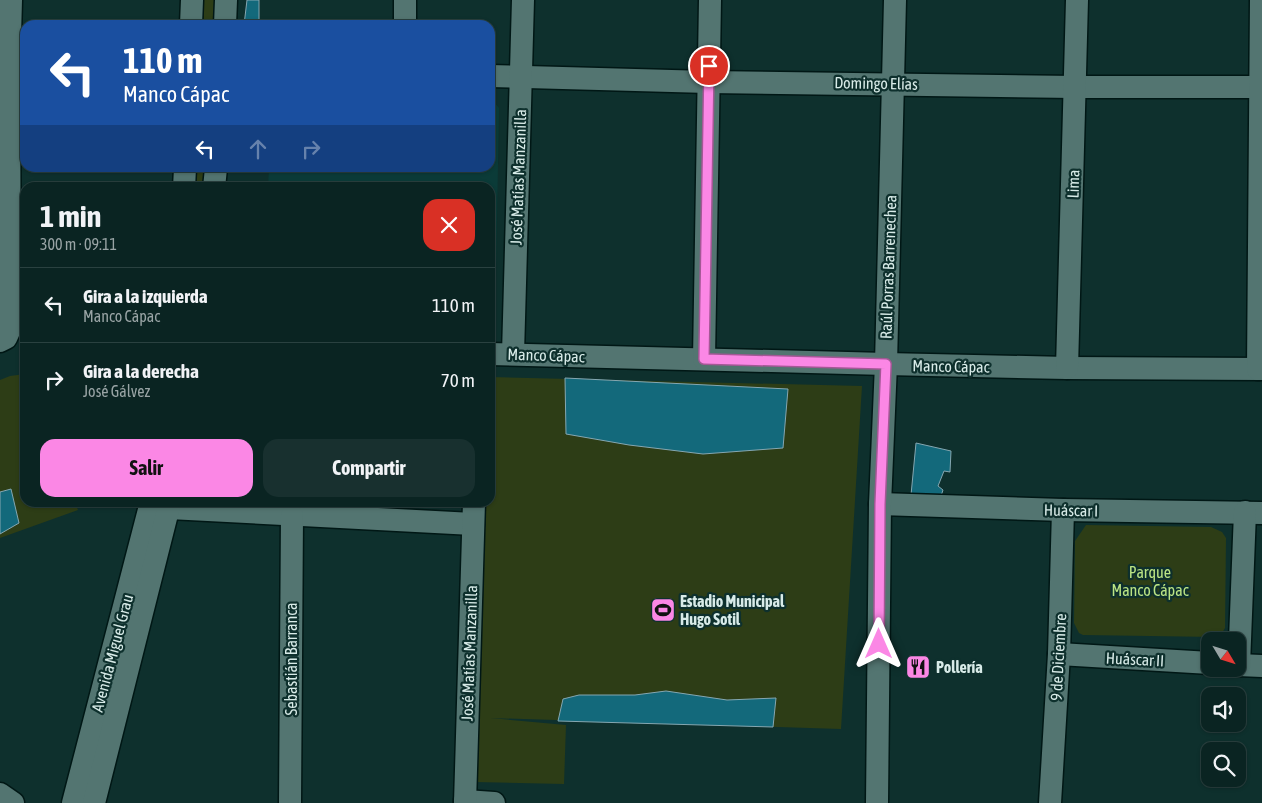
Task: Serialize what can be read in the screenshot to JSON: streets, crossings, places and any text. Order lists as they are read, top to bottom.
{
  "streets": {
    "street": [
      "Domingo Elías",
      "José Matías Manzanilla",
      "Lima",
      "Raúl Porras Barrenechea",
      "Manco Cápac",
      "Huáscar I",
      "Avenida Miguel Grau",
      "9 de Diciembre",
      "Sebastián Barranca",
      "Huáscar II"
    ]
  },
  "crossings": [
    ["Domingo Elías", "José Matías Manzanilla"],
    ["Domingo Elías", "Lima"],
    ["Domingo Elías", "Raúl Porras Barrenechea"],
    ["José Matías Manzanilla", "Manco Cápac"],
    ["Lima", "Manco Cápac"],
    ["Raúl Porras Barrenechea", "Manco Cápac"],
    ["Raúl Porras Barrenechea", "Huáscar I"],
    ["Huáscar I", "9 de Diciembre"],
    ["9 de Diciembre", "Huáscar II"]
  ],
  "parks": ["Parque Manco Cápac"],
  "places": {
    "sports": ["Estadio Municipal Hugo Sotil"],
    "restaurant": ["Pollería"]
  },
  "north": "bottom right",
  "page": {
    "turn": ["110 m", "Manco Cápac"],
    "heading": ["1 min", "300 m · 09:11"],
    "list": [
      {
        "name": "Gira a la izquierda",
        "note": "Manco Cápac",
        "value": "110 m"
      },
      {
        "name": "Gira a la derecha",
        "note": "José Gálvez",
        "value": "70 m"
      }
    ],
    "buttons": ["Salir", "Compartir"]
  }
}
